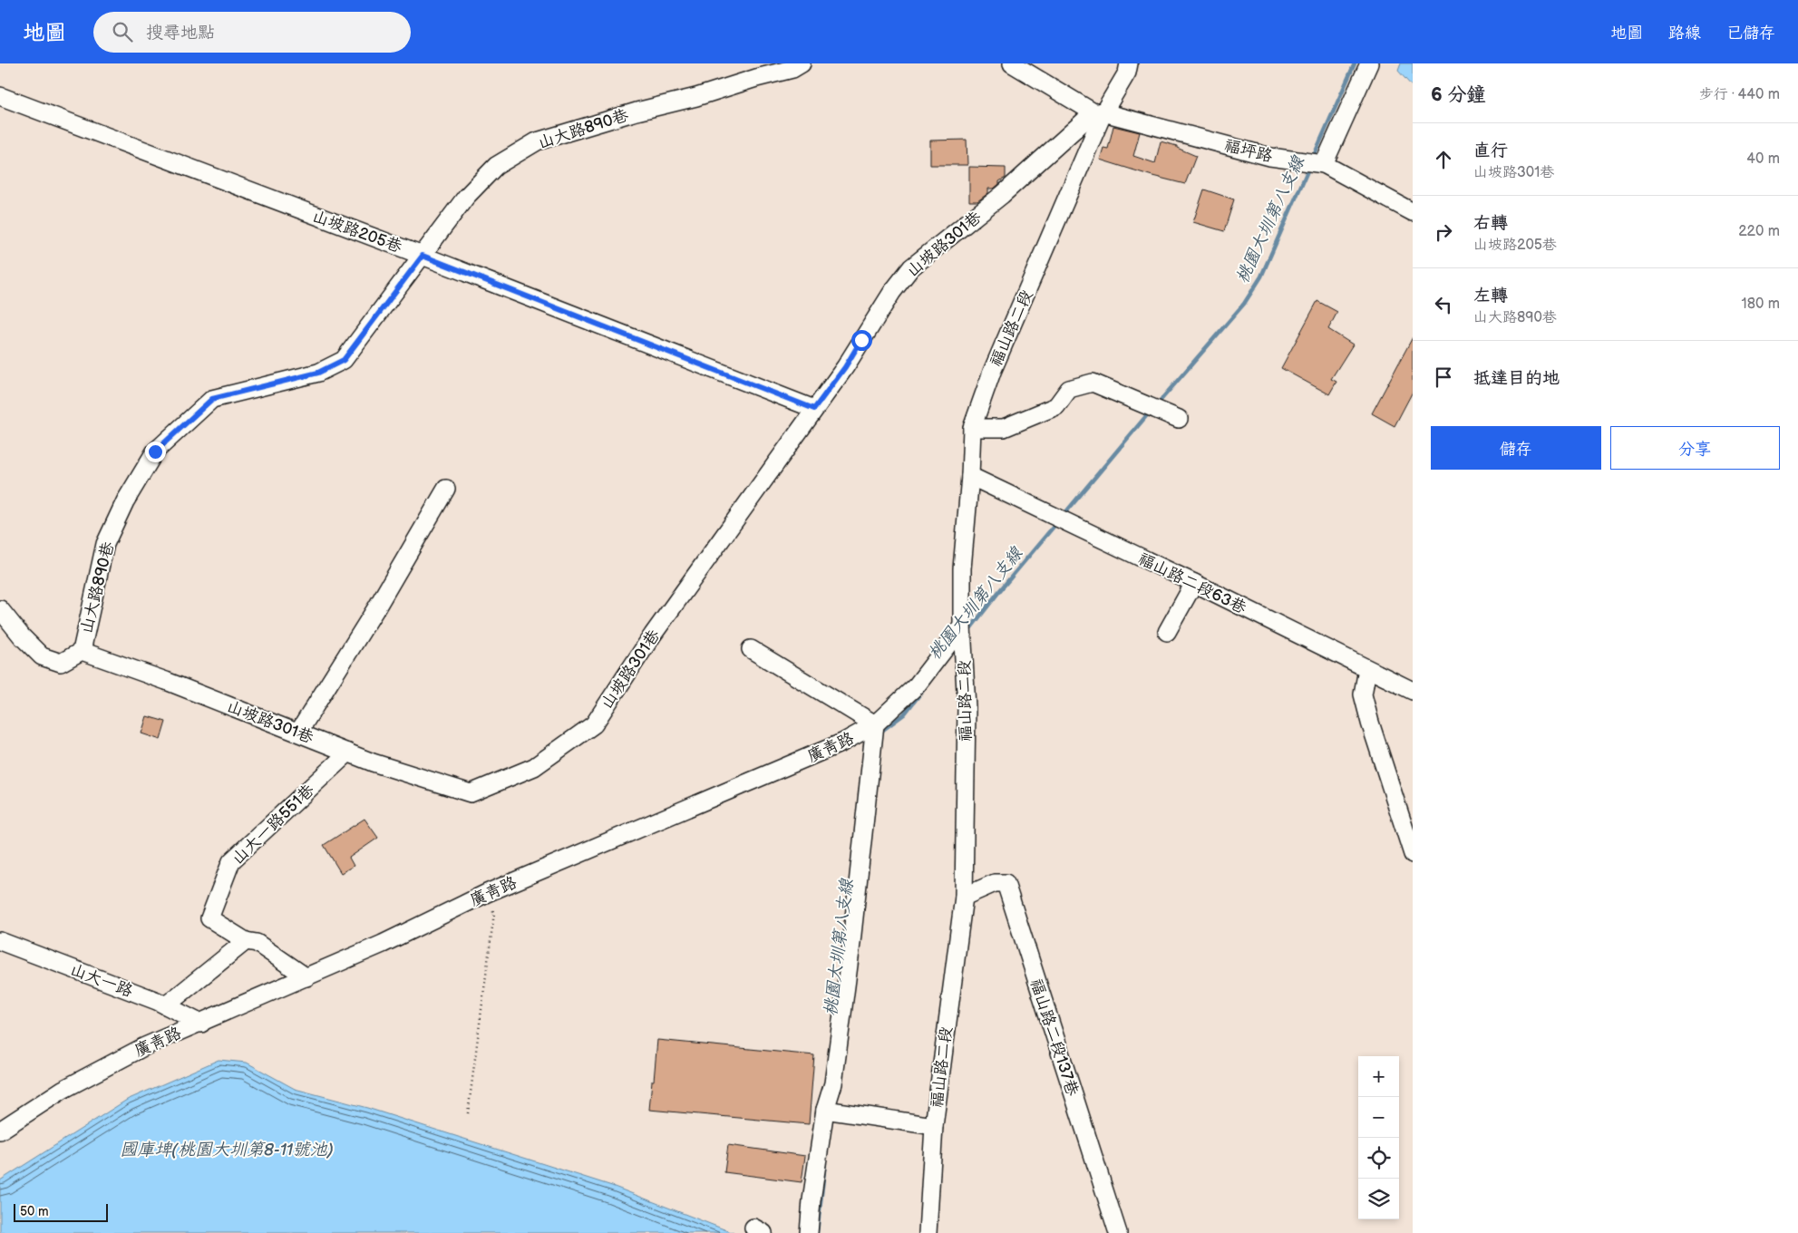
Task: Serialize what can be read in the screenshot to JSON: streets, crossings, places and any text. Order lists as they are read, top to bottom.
{
  "streets": {
    "street": [
      "山大路890巷",
      "福坪路",
      "山坡路205巷",
      "山坡路301巷",
      "福山路二段",
      "福山路二段63巷",
      "廣青路",
      "山大一路551巷",
      "山大一路",
      "福山路二段137巷"
    ]
  },
  "crossings": [
    ["山大路890巷", "山坡路205巷"],
    ["山大路890巷", "山坡路301巷"],
    ["福坪路", "山坡路301巷"],
    ["福坪路", "福山路二段"],
    ["山坡路205巷", "山坡路301巷"],
    ["山坡路301巷", "福山路二段"],
    ["山坡路301巷", "山大一路551巷"],
    ["福山路二段", "福山路二段63巷"],
    ["福山路二段", "廣青路"],
    ["福山路二段", "福山路二段137巷"],
    ["廣青路", "山大一路551巷"],
    ["廣青路", "山大一路"]
  ],
  "water": ["桃園大圳第八支線", "國庫埤(桃園大圳第8-11號池)"],
  "scale_bar": "50 m",
  "page": {
    "header": "地圖",
    "search": "搜尋地點",
    "nav": ["地圖", "路線", "已儲存"],
    "heading": ["6 分鐘", "步行 · 440 m"],
    "list": [
      ["直行", "山坡路301巷", "40 m"],
      ["右轉", "山坡路205巷", "220 m"],
      ["左轉", "山大路890巷", "180 m"],
      "抵達目的地"
    ],
    "buttons": ["儲存", "分享"],
    "map_buttons": ["+", "−"],
    "scale": "50 m"
  }
}
